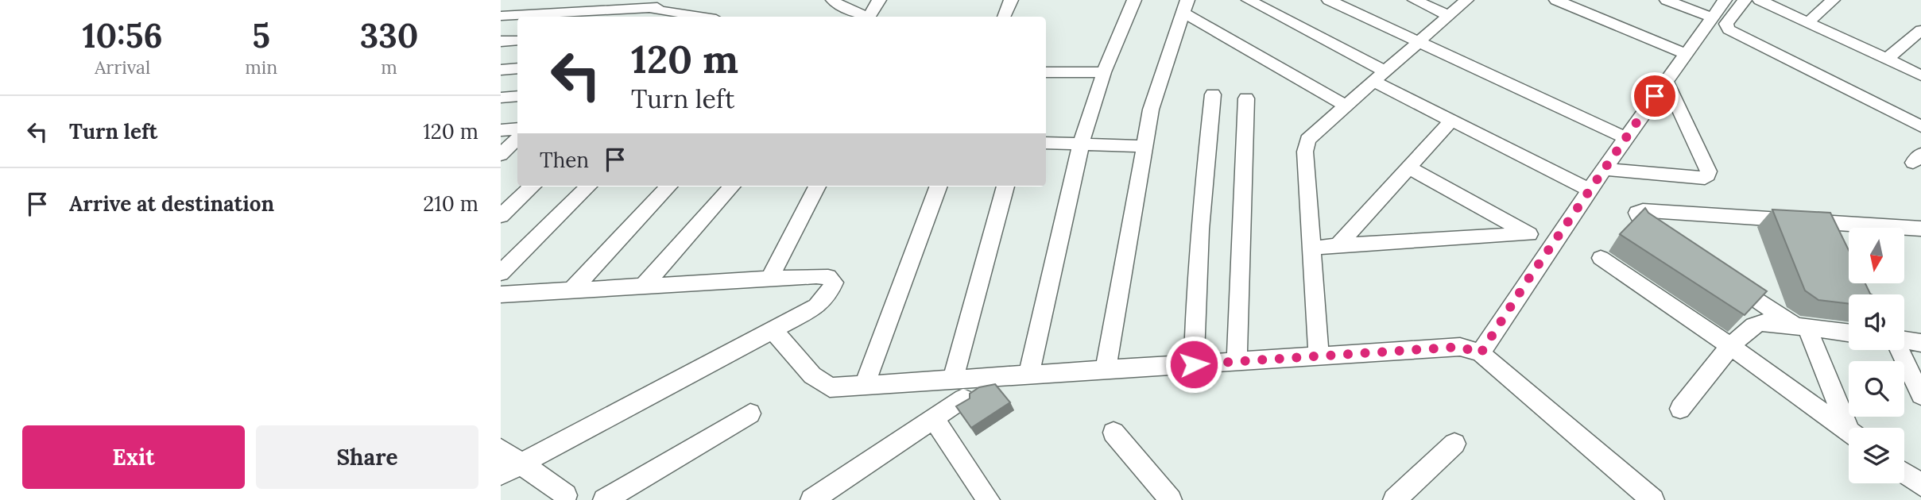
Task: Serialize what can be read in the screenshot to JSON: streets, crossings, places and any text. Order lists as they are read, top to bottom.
{
  "north": "bottom",
  "page": {
    "eta": [
      "10:56",
      "Arrival",
      "5",
      "min",
      "330",
      "m"
    ],
    "turn": ["120 m", "Turn left"],
    "list": [
      {
        "name": "Turn left",
        "value": "120 m"
      },
      {
        "name": "Arrive at destination",
        "value": "210 m"
      }
    ],
    "then": "Then",
    "buttons": ["Exit", "Share"]
  }
}
